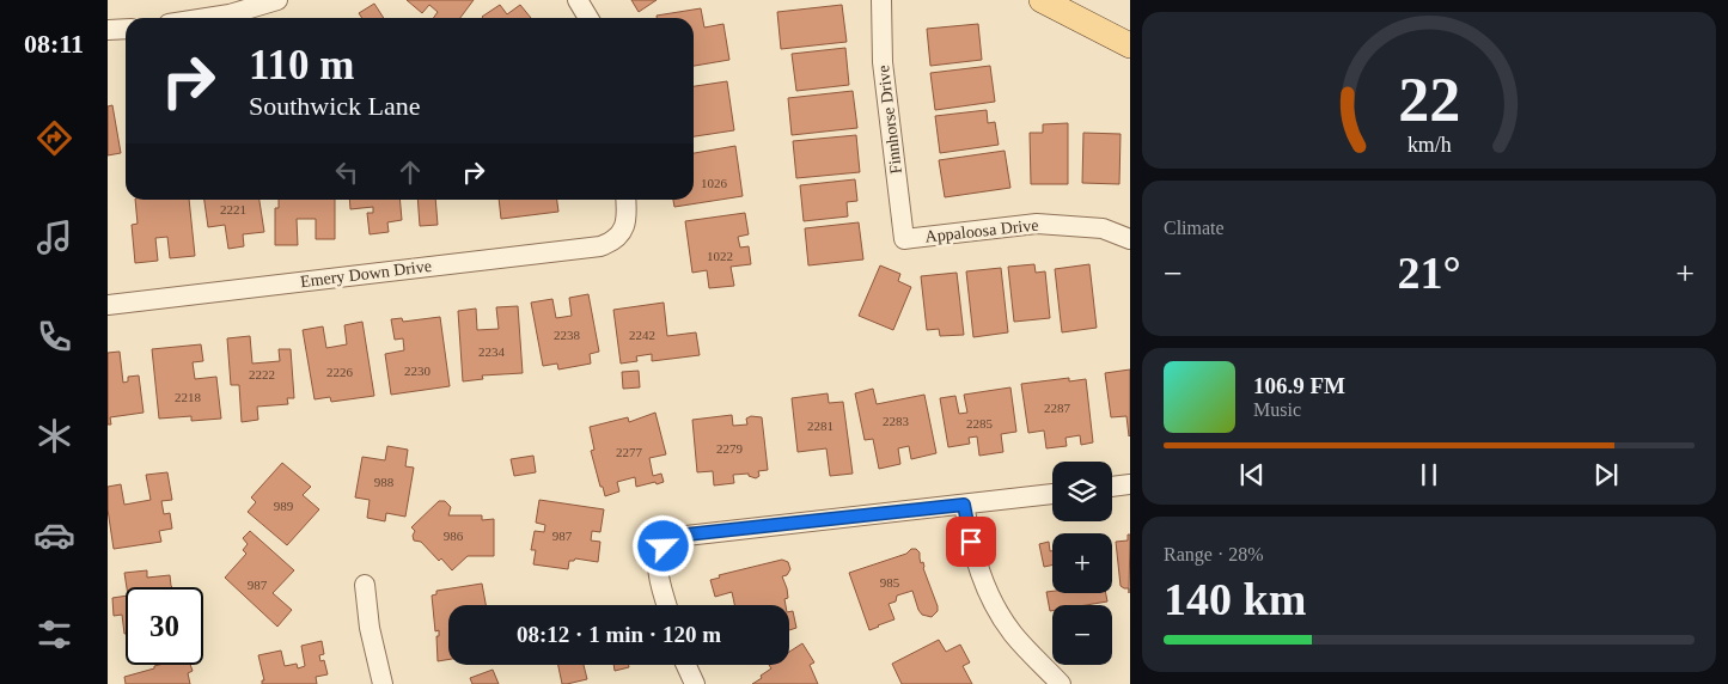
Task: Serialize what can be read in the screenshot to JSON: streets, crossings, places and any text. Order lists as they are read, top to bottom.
{
  "streets": {
    "street": ["Finnhorse Drive", "Appaloosa Drive", "Emery Down Drive"]
  },
  "crossings": [
    ["Finnhorse Drive", "Appaloosa Drive"]
  ],
  "house_numbers": [
    "1026",
    "2221",
    "1022",
    "2238",
    "2242",
    "2234",
    "2230",
    "2226",
    "2222",
    "2218",
    "2287",
    "2283",
    "2285",
    "2281",
    "2279",
    "2277",
    "988",
    "989",
    "986",
    "987",
    "985",
    "987"
  ],
  "page": {
    "tabs": "08:11",
    "turn": ["110 m", "Southwick Lane"],
    "tile": [
      "Climate",
      ["Range · 28%", "140 km"]
    ],
    "heat": ["−", "21°", "+"],
    "song": ["106.9 FM", "Music"],
    "map_buttons": ["+", "−"],
    "limit": "30",
    "trip": "08:12 · 1 min · 120 m",
    "gauge": ["22", "km/h"]
  }
}
